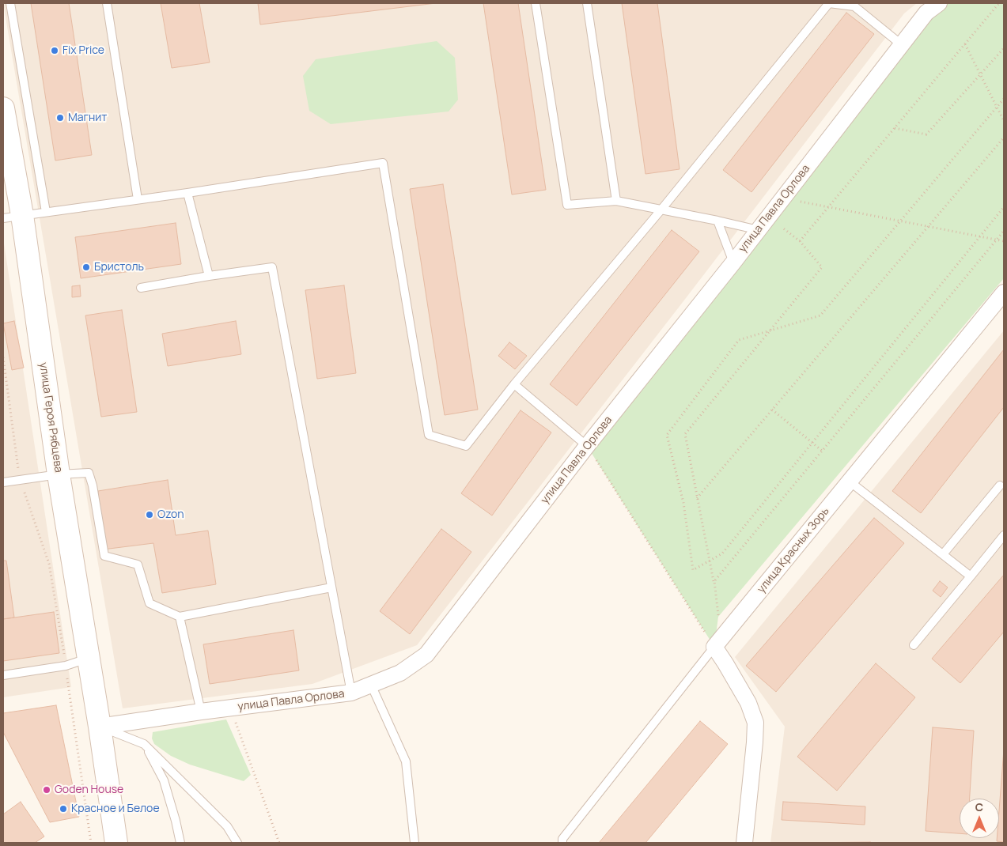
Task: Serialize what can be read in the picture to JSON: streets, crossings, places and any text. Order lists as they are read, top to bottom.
{
  "streets": {
    "main road": ["улица Героя Рябцева"],
    "street": ["улица Павла Орлова", "улица Красных Зорь"]
  },
  "crossings": [
    ["улица Павла Орлова", "улица Героя Рябцева"]
  ],
  "places": [
    "Fix Price",
    "Магнит",
    "Бристоль",
    "Ozon",
    "Goden House",
    "Красное и Белое"
  ],
  "north": "top"
}
